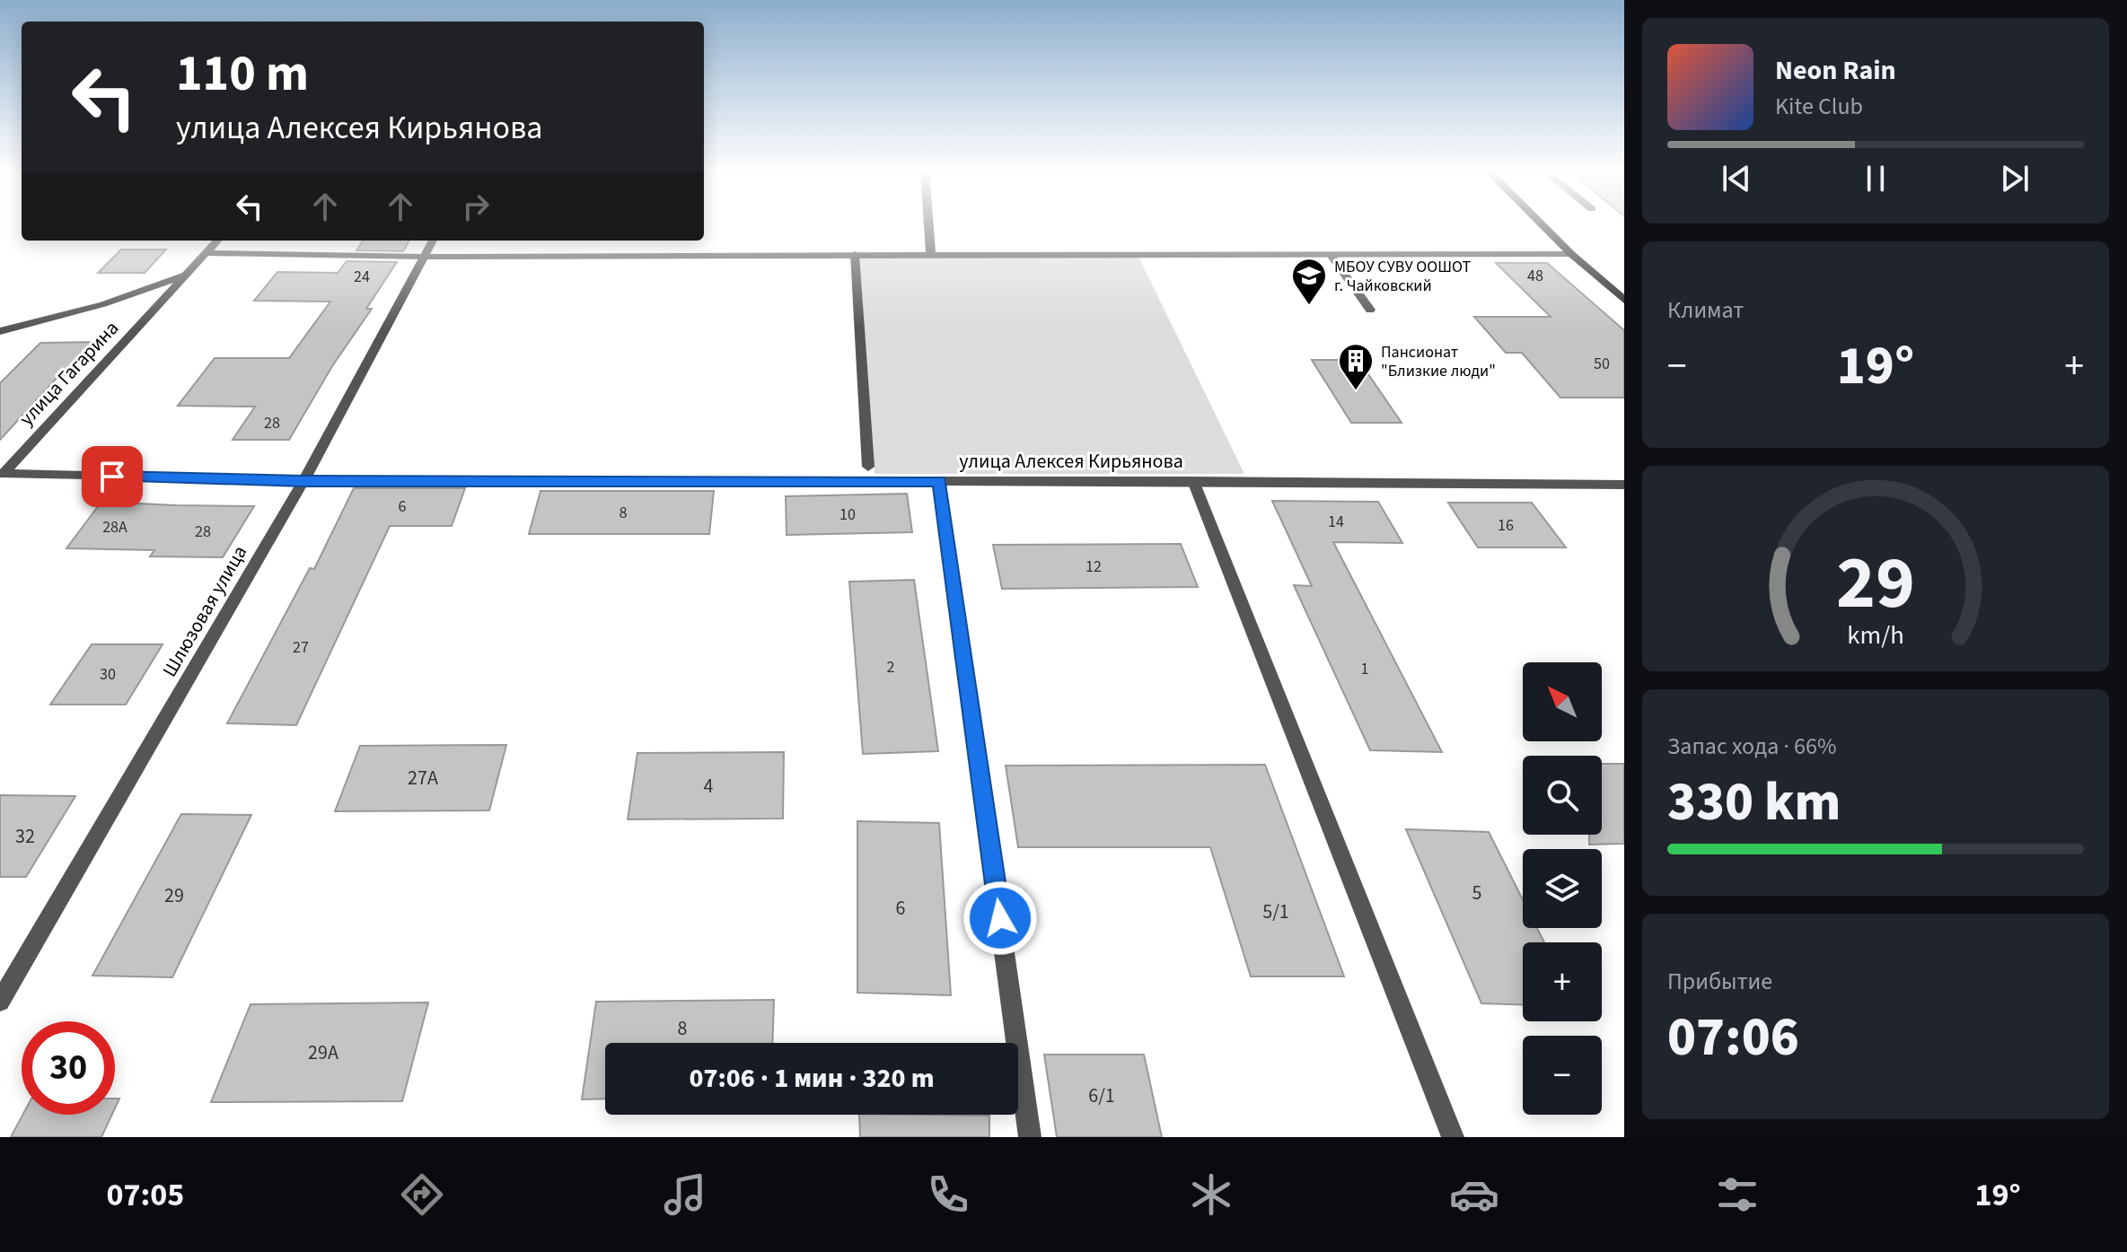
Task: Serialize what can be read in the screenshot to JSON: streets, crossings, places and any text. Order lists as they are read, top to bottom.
{
  "streets": {
    "street": ["улица Гагарина", "улица Алексея Кирьянова", "Шлюзовая улица"]
  },
  "crossings": [
    ["улица Гагарина", "улица Алексея Кирьянова"],
    ["улица Гагарина", "Шлюзовая улица"],
    ["улица Алексея Кирьянова", "Шлюзовая улица"]
  ],
  "places": {
    "school or university": ["МБОУ СУВУ ООШОТ г. Чайковский"],
    "building": ["Пансионат \"Близкие люди\""]
  },
  "house_numbers": [
    "48",
    "24",
    "50",
    "28",
    "6",
    "8",
    "10",
    "14",
    "16",
    "28А",
    "28",
    "12",
    "27",
    "2",
    "1",
    "30",
    "27А",
    "4",
    "32",
    "5",
    "29",
    "6",
    "5/1",
    "8",
    "29А",
    "6/1"
  ],
  "north": "top left",
  "page": {
    "turn": ["110 m", "улица Алексея Кирьянова"],
    "song": ["Neon Rain", "Kite Club"],
    "tile": [
      "Климат",
      ["Запас хода · 66%", "330 km"],
      ["Прибытие", "07:06"]
    ],
    "heat": ["−", "19°", "+"],
    "map_buttons": ["+", "−"],
    "limit": "30",
    "trip": "07:06 · 1 мин · 320 m",
    "tabs": ["07:05", "19°"],
    "gauge": ["29", "km/h"]
  }
}
